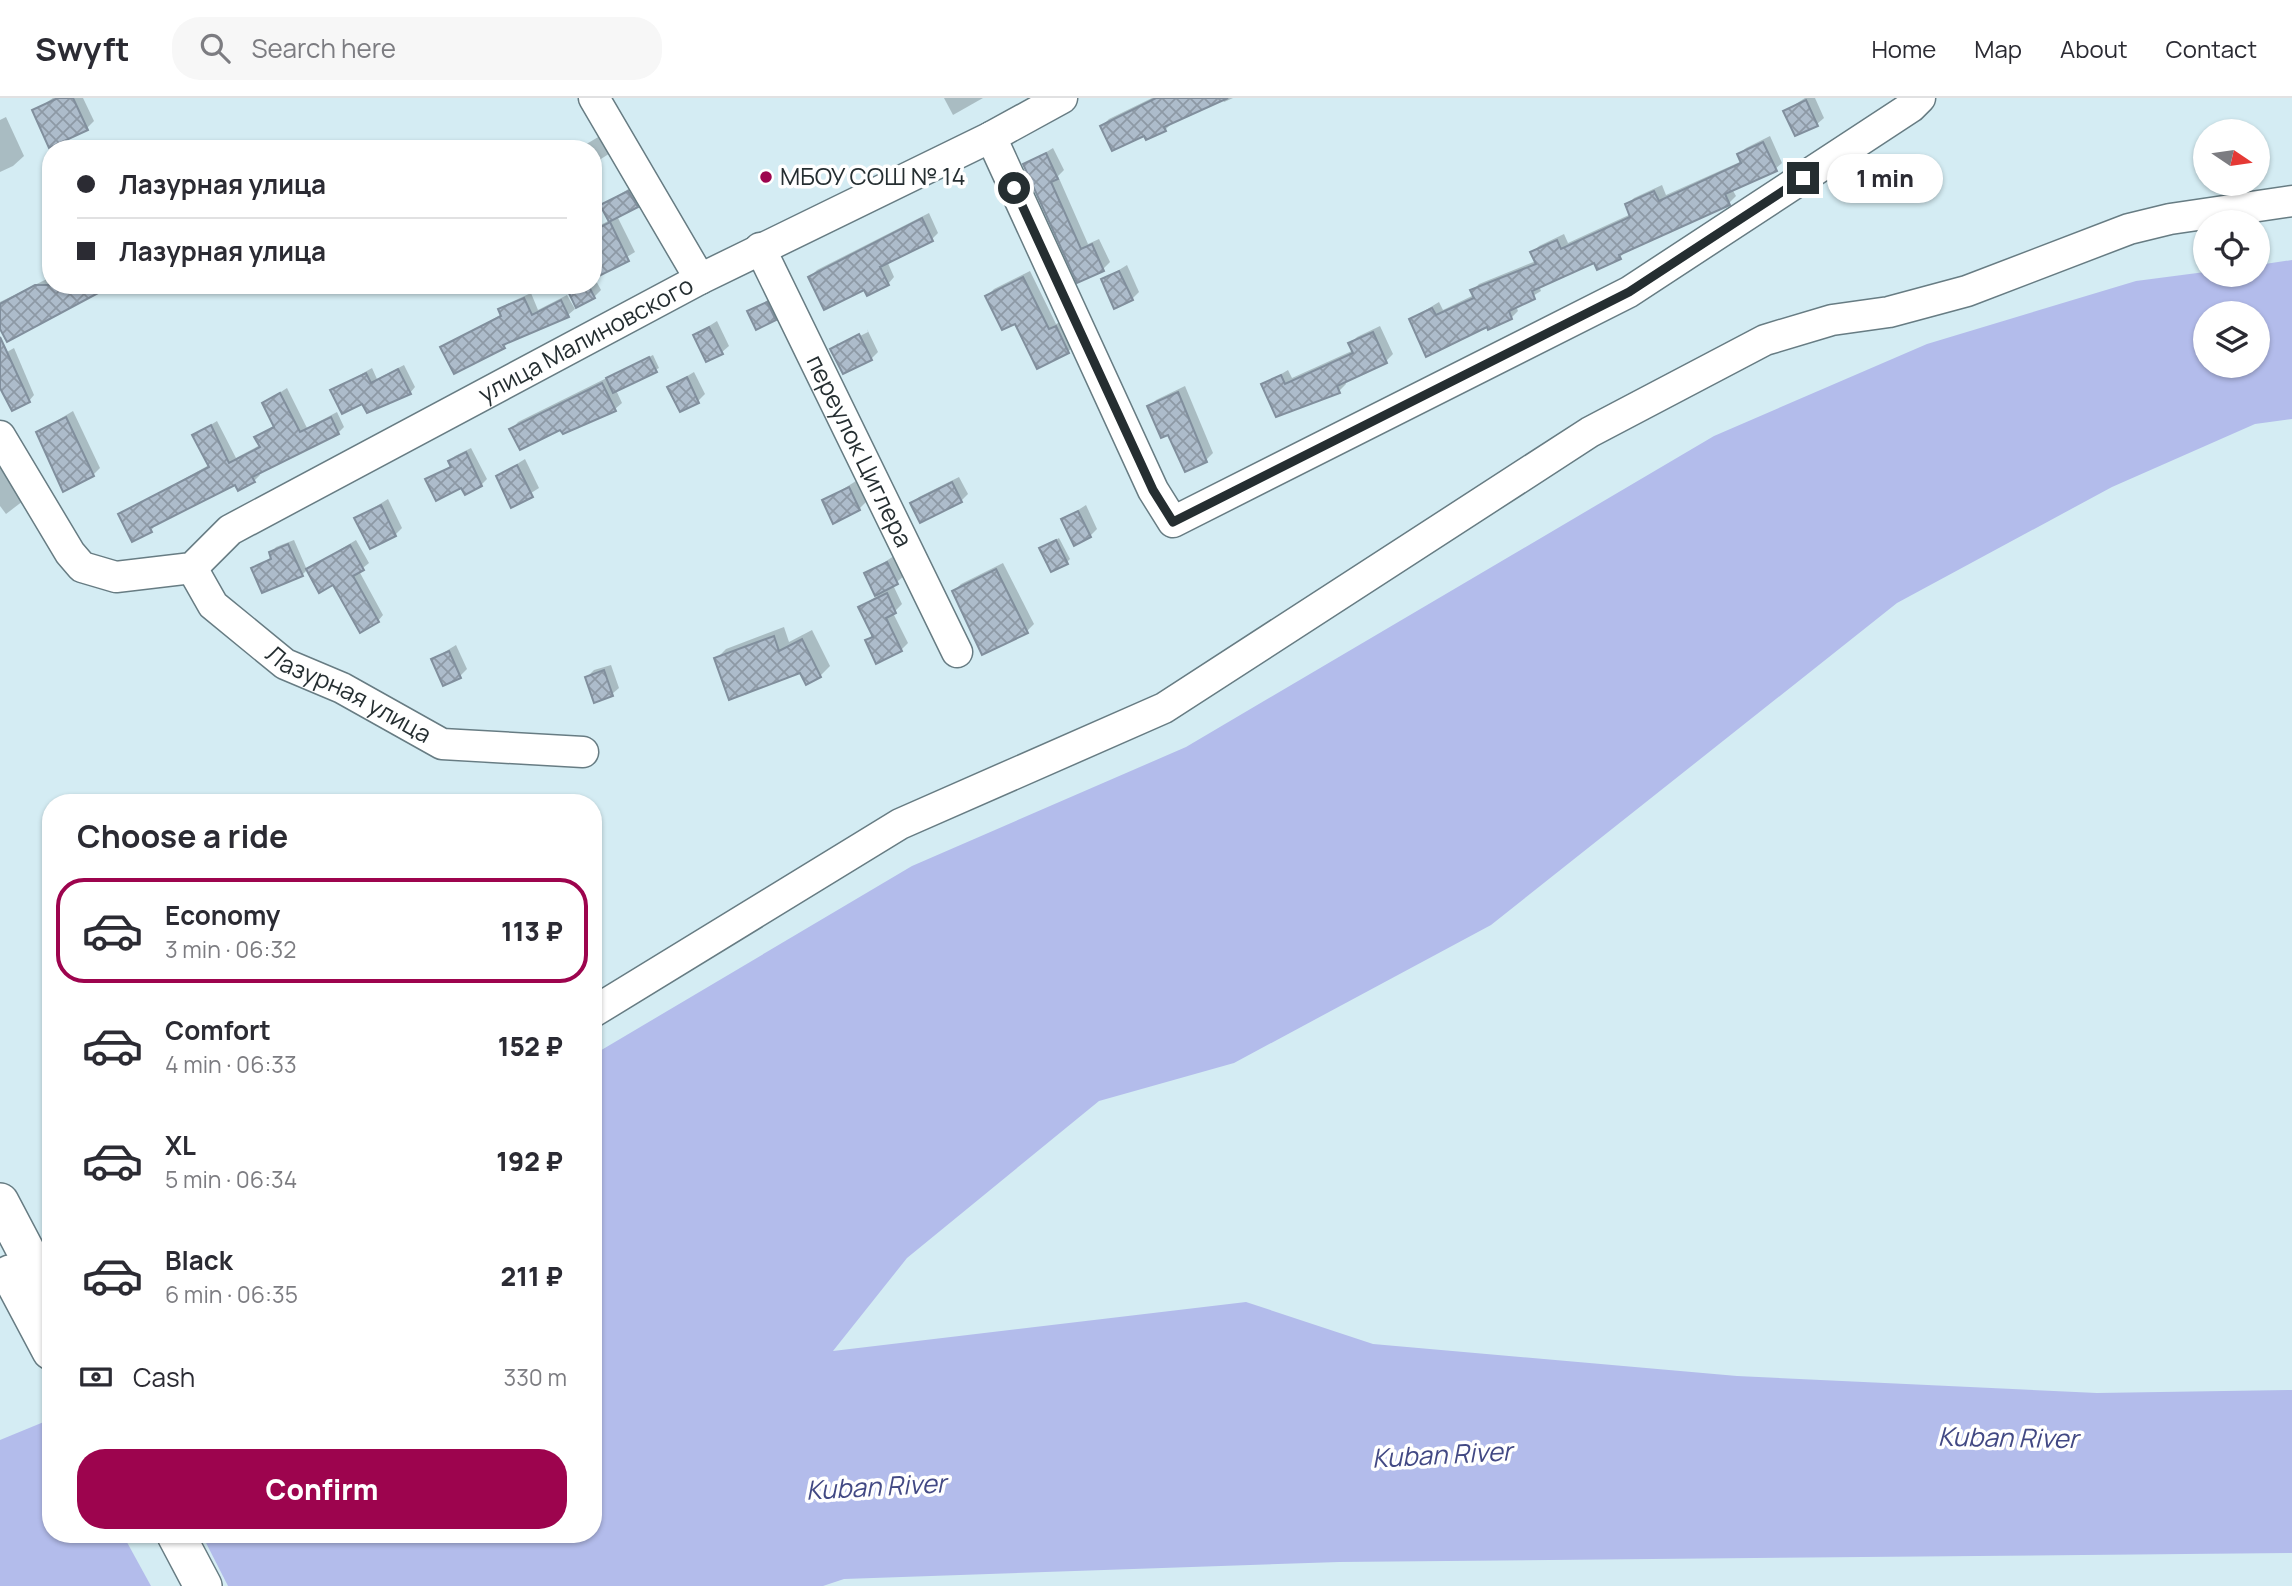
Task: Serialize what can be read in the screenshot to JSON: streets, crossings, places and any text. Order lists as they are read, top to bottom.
{
  "streets": {
    "street": ["улица Малиновского", "переулок Циглера", "Лазурная улица"]
  },
  "crossings": [
    ["улица Малиновского", "переулок Циглера"],
    ["улица Малиновского", "Лазурная улица"]
  ],
  "water": ["Kuban River"],
  "places": ["МБОУ СОШ № 14"],
  "north": "right",
  "page": {
    "header": "Swyft",
    "search": "Search here",
    "nav": [
      "Home",
      "Map",
      "About",
      "Contact"
    ],
    "banner": ["Лазурная улица", "Лазурная улица"],
    "bubble": "1 min",
    "heading": "Choose a ride",
    "list": [
      {
        "name": "Economy",
        "note": "3 min · 06:32",
        "value": "113 ₽"
      },
      {
        "name": "Comfort",
        "note": "4 min · 06:33",
        "value": "152 ₽"
      },
      {
        "name": "XL",
        "note": "5 min · 06:34",
        "value": "192 ₽"
      },
      {
        "name": "Black",
        "note": "6 min · 06:35",
        "value": "211 ₽"
      }
    ],
    "pay": ["Cash", "330 m"],
    "buttons": "Confirm"
  }
}
